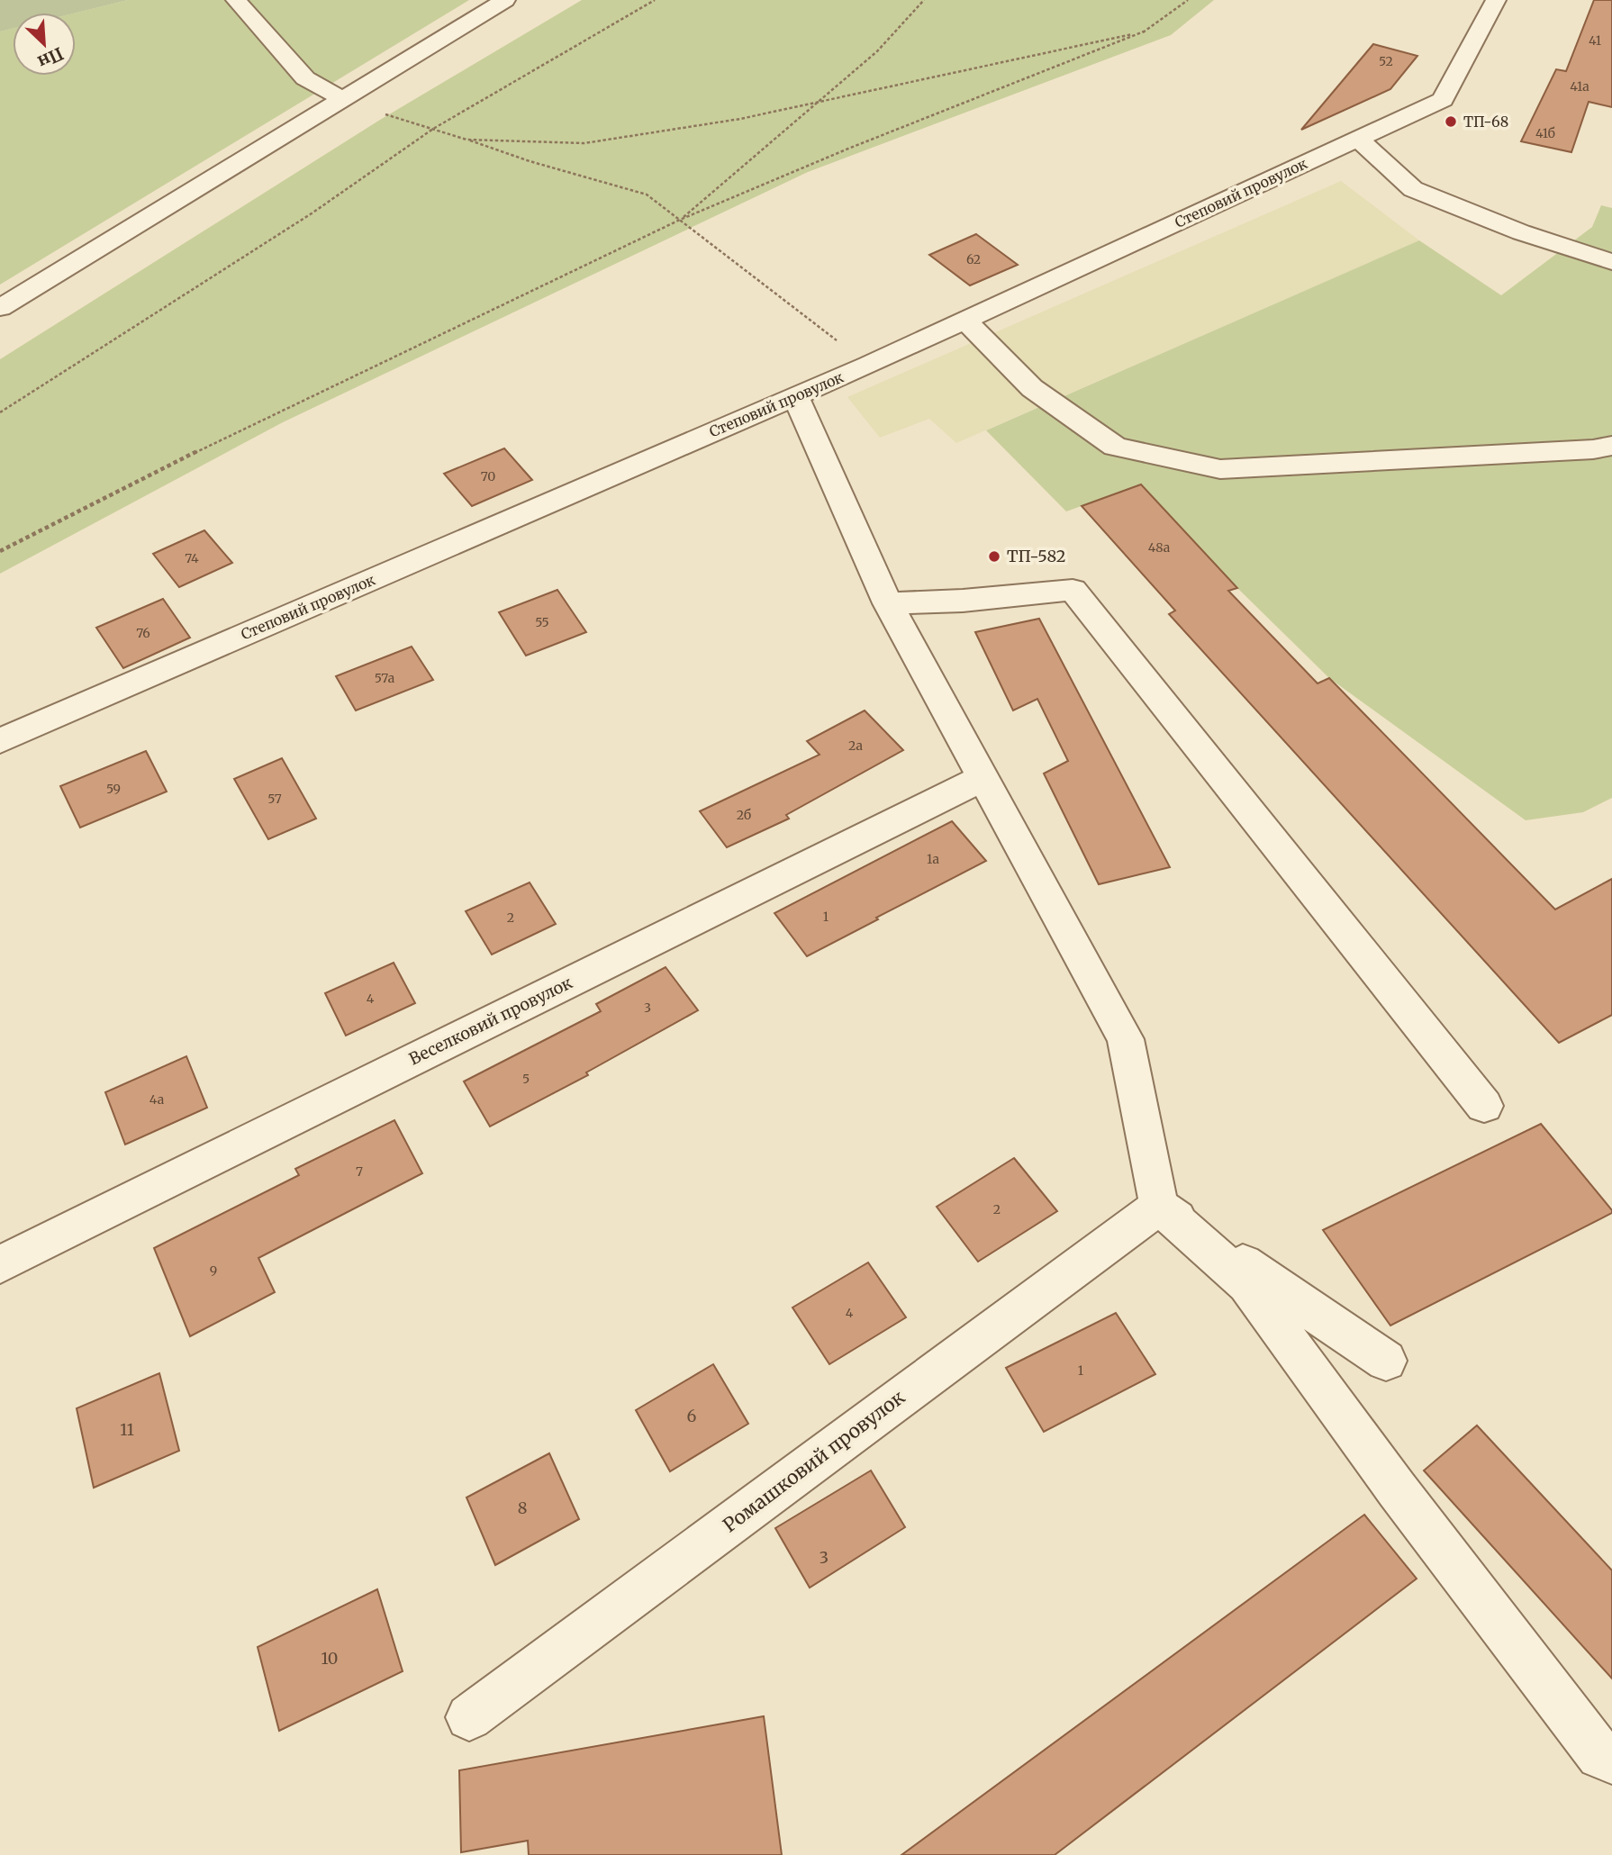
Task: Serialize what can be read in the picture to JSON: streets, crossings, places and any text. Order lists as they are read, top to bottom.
{
  "streets": {
    "street": ["Степовий провулок", "Веселковий провулок", "Ромашковий провулок"]
  },
  "places": ["ТП-68", "ТП-582"],
  "house_numbers": [
    "41",
    "52",
    "41а",
    "41б",
    "62",
    "70",
    "48а",
    "74",
    "55",
    "76",
    "57а",
    "2а",
    "59",
    "57",
    "2б",
    "1а",
    "1",
    "2",
    "4",
    "3",
    "5",
    "4а",
    "7",
    "2",
    "9",
    "4",
    "1",
    "6",
    "11",
    "8",
    "3",
    "10"
  ],
  "north": "bottom right"
}
